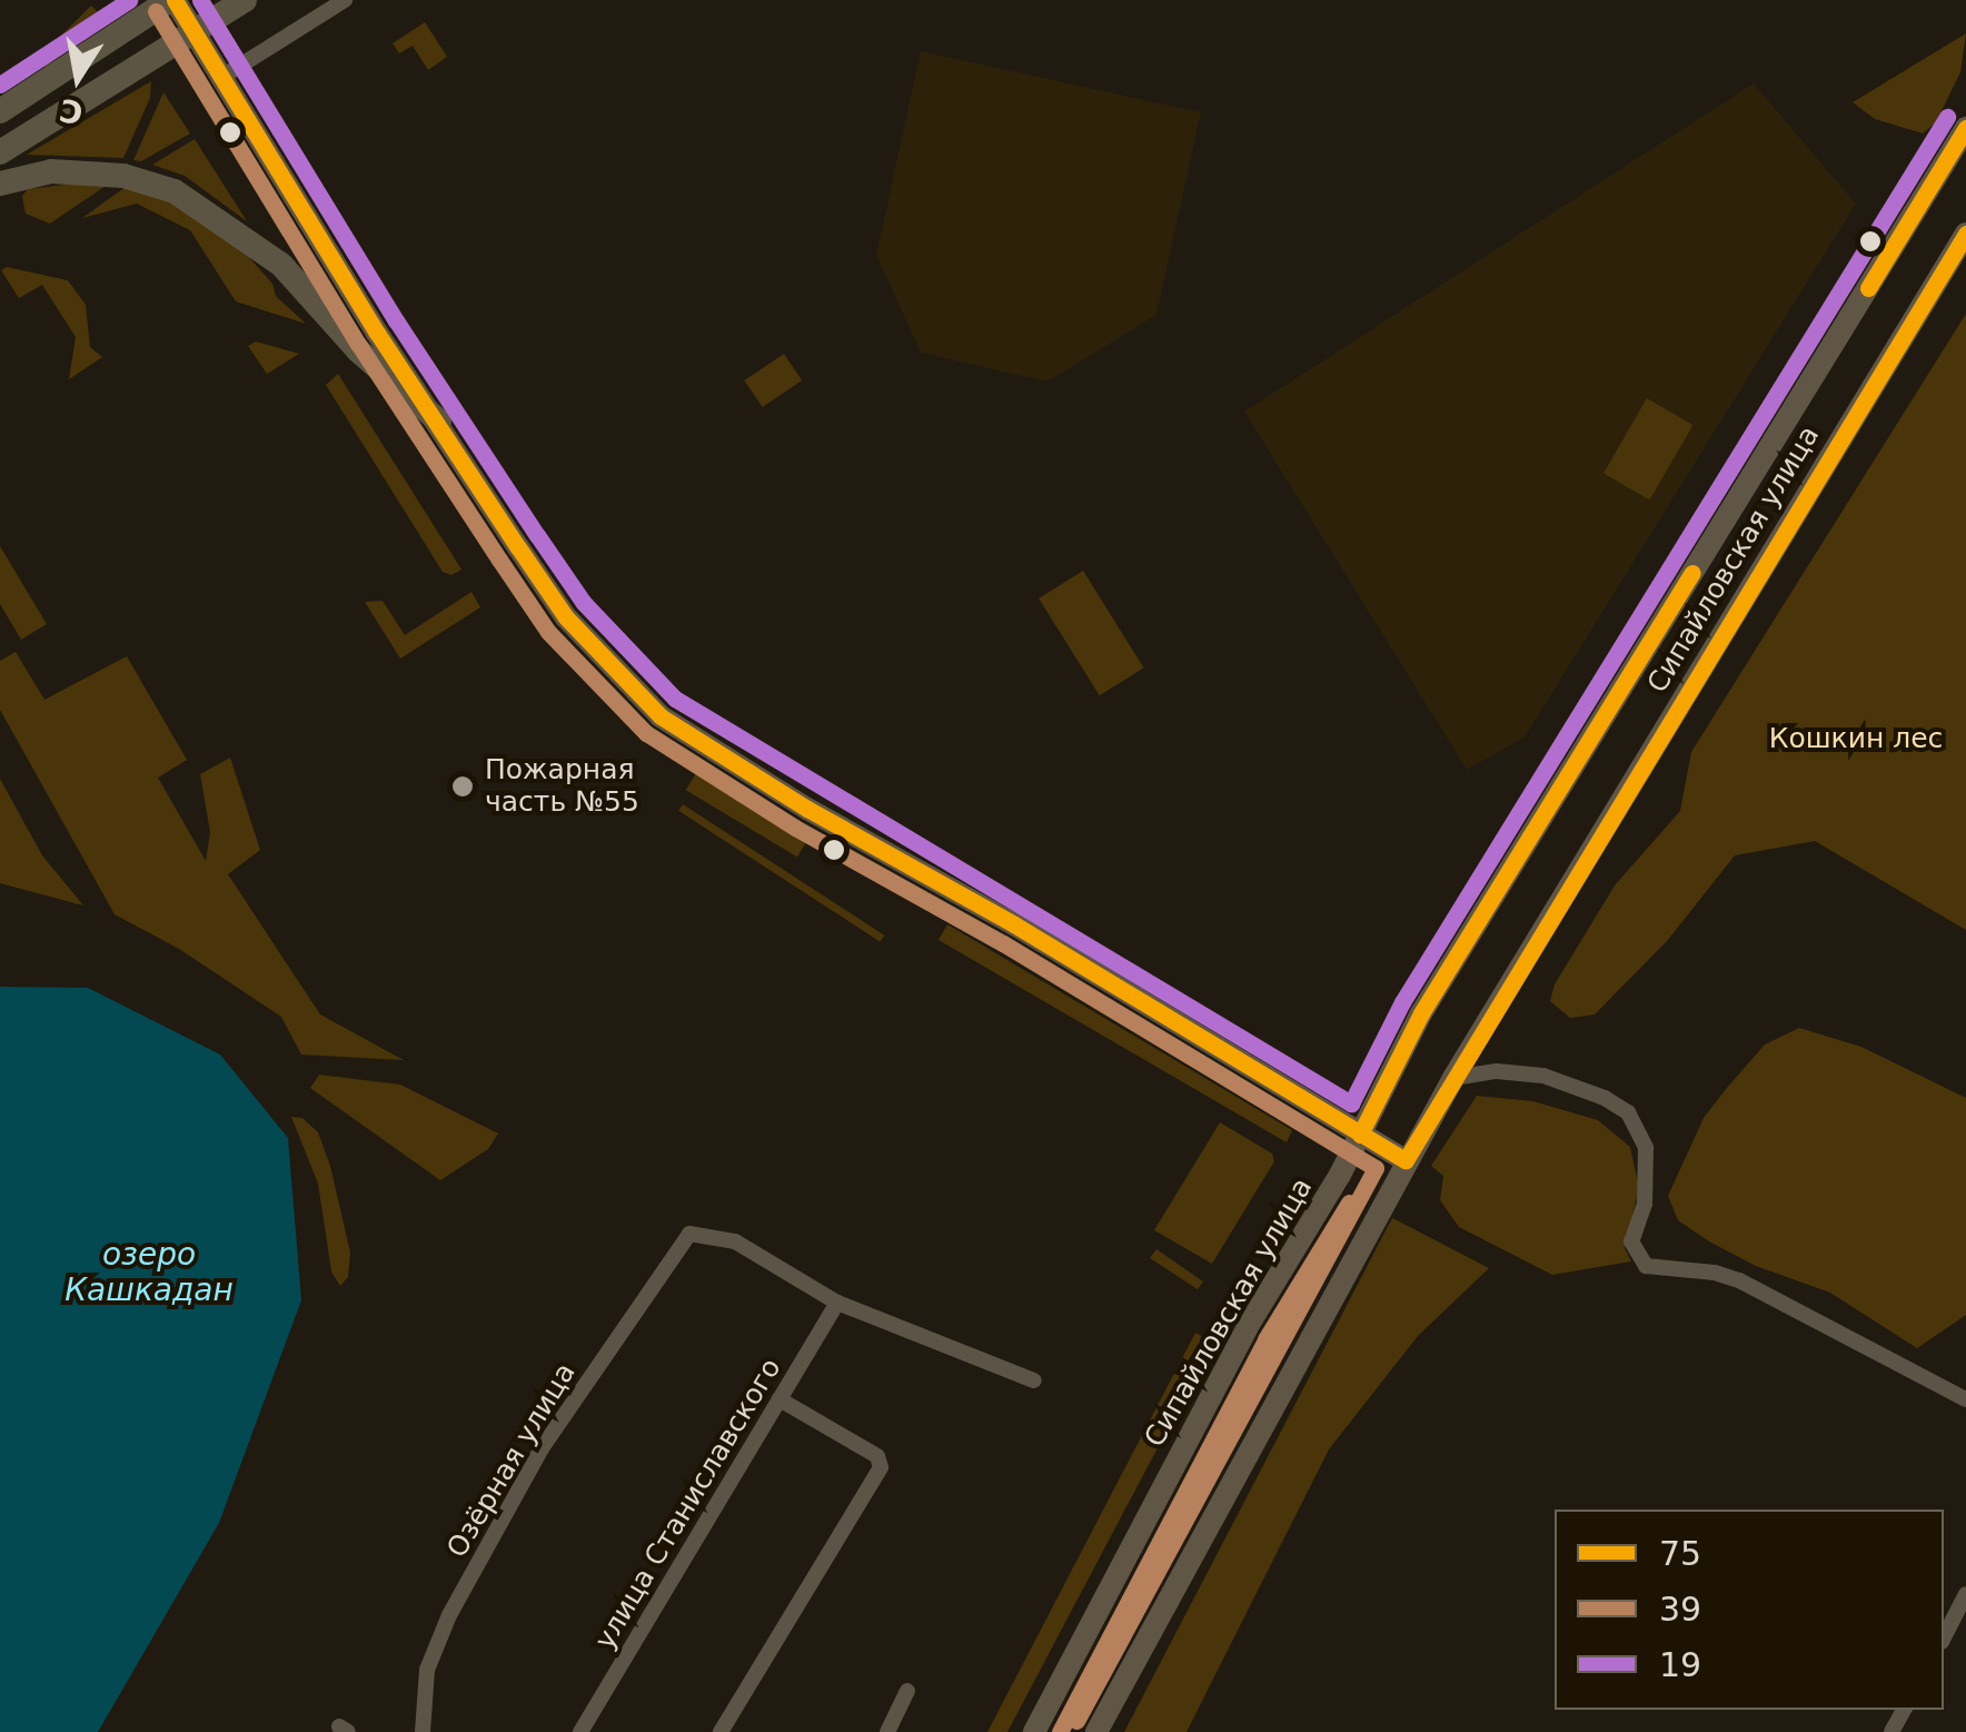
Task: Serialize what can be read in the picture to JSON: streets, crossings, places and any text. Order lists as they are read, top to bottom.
{
  "streets": {
    "main road": ["Сипайловская улица"],
    "street": ["Озёрная улица", "улица Станиславского"]
  },
  "crossings": [
    ["Озёрная улица", "улица Станиславского"]
  ],
  "water": ["озеро Кашкадан"],
  "parks": ["Кошкин лес"],
  "places": ["Пожарная часть №55"],
  "lines": ["transit line 75", "transit line 19", "transit line 39"],
  "legend": ["75", "39", "19"],
  "north": "bottom"
}
